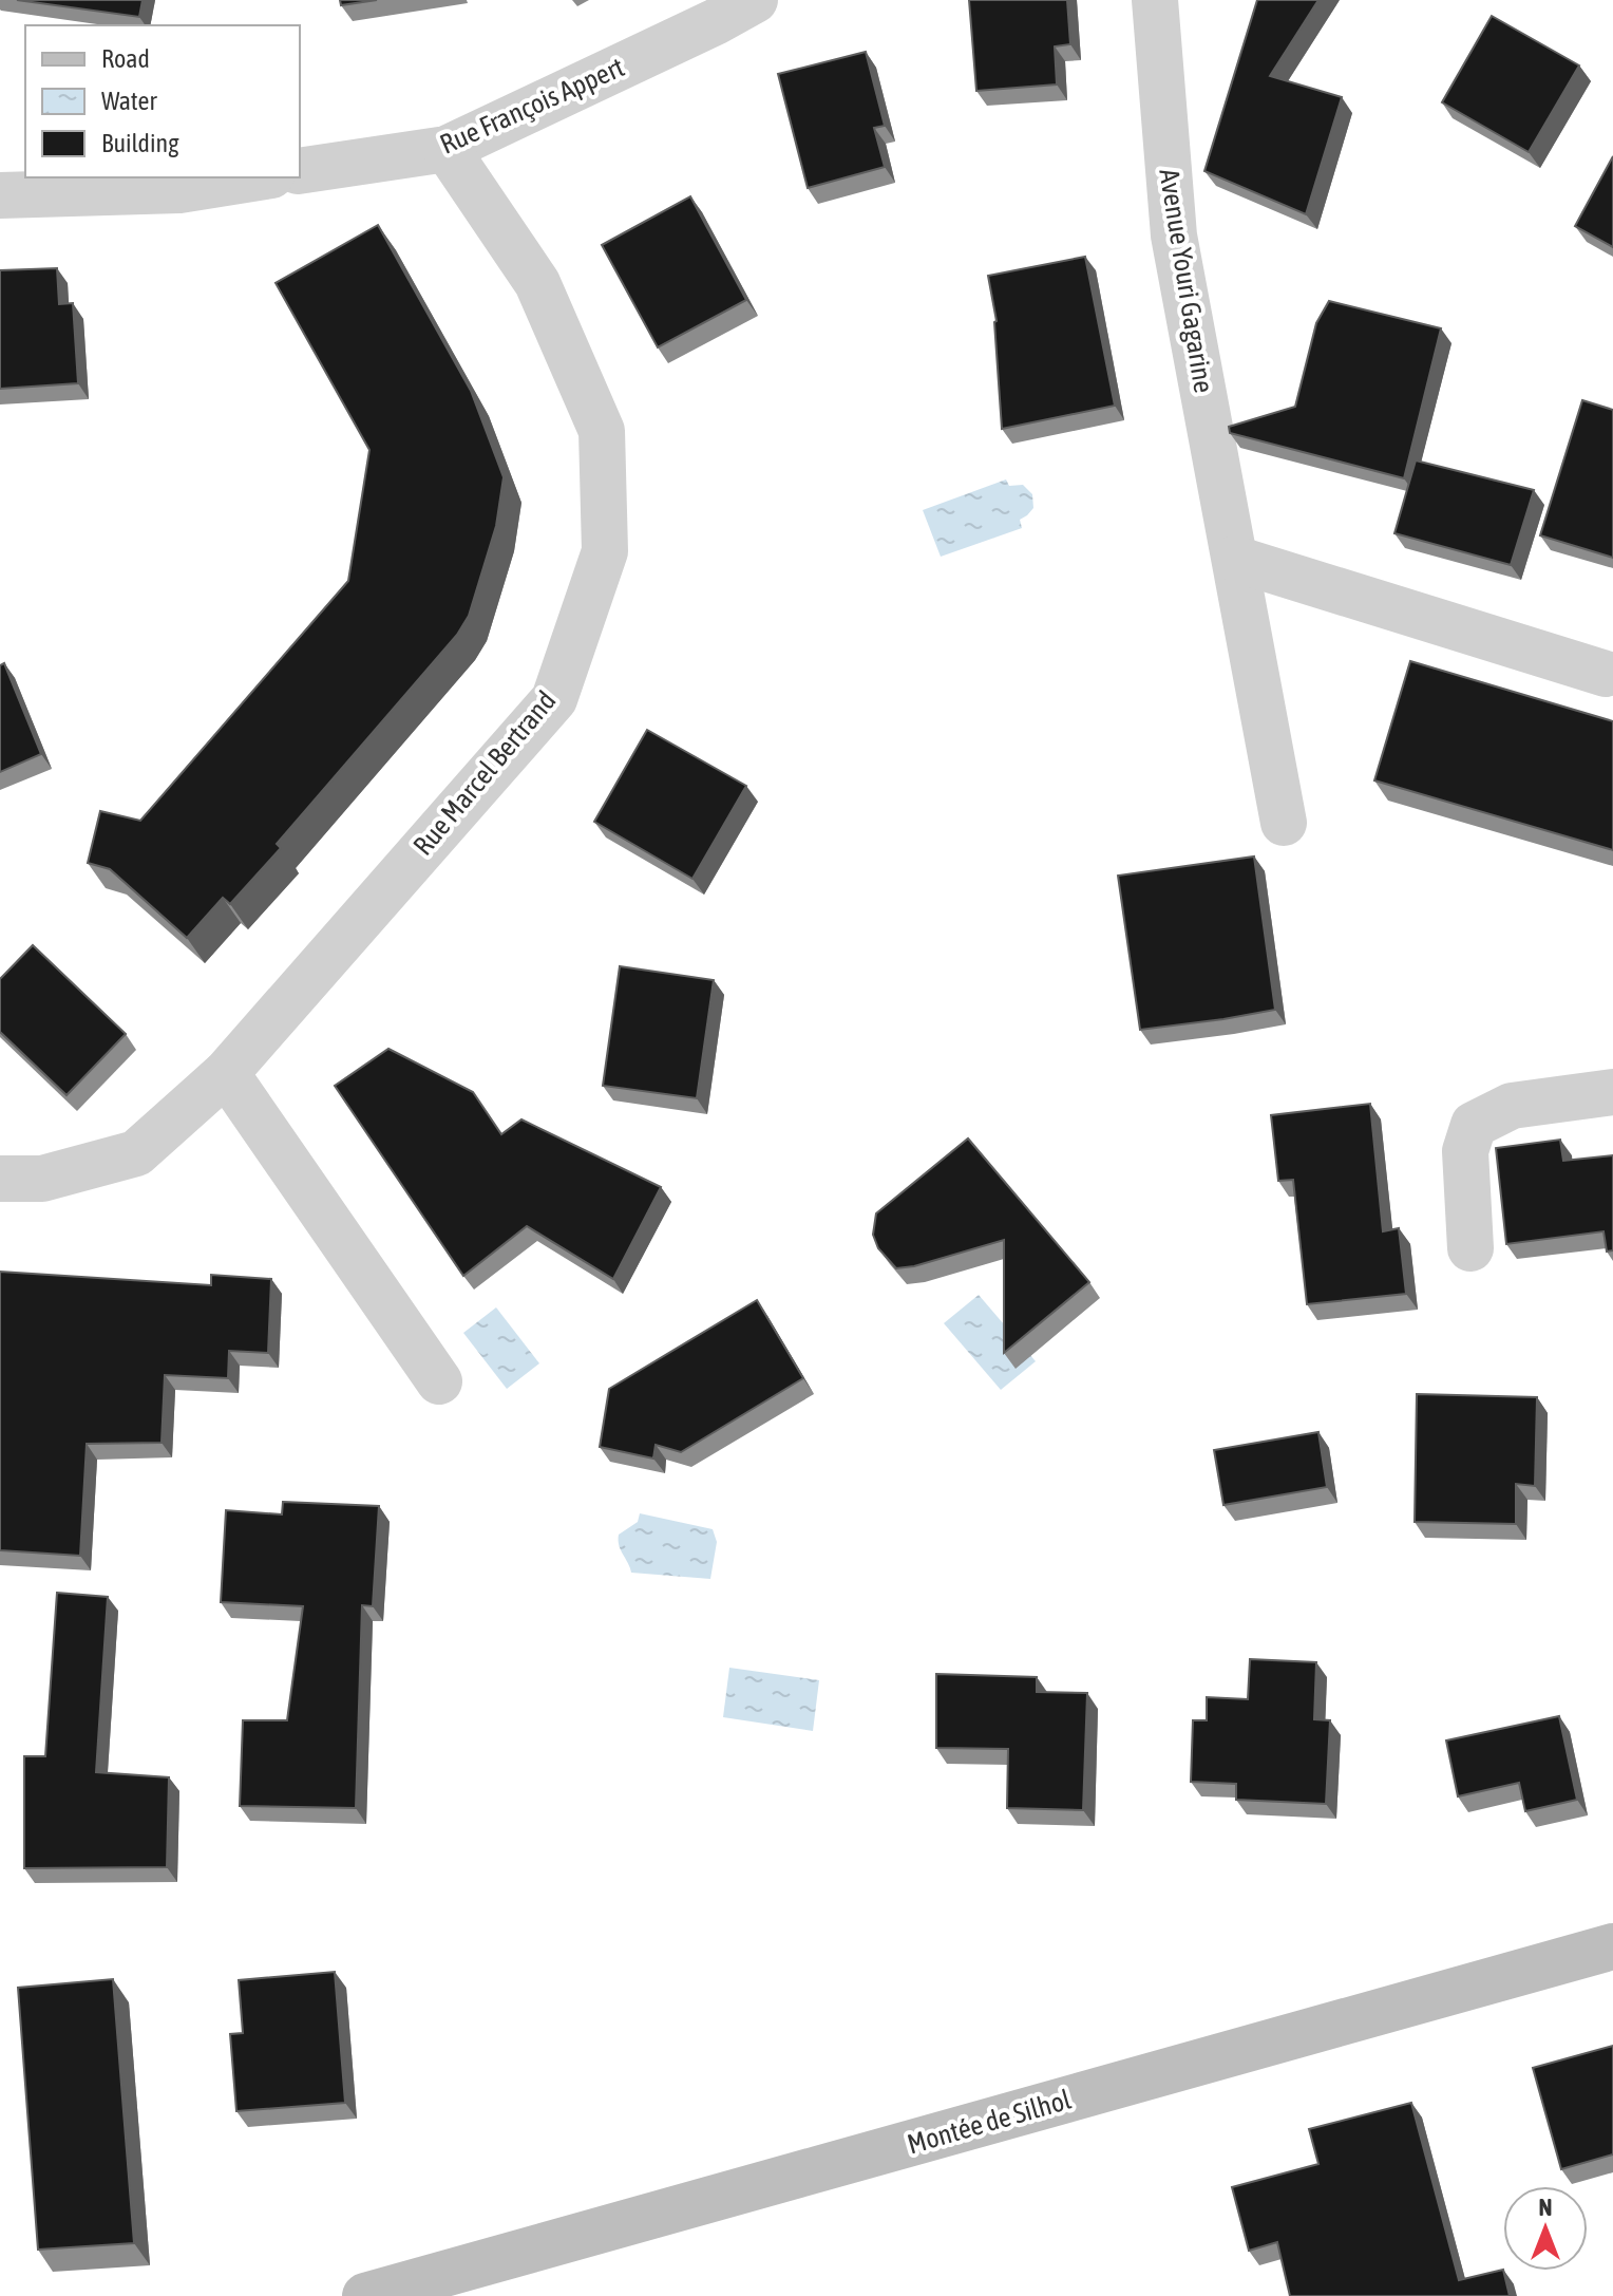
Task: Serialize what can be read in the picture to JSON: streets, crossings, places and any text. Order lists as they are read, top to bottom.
{
  "streets": {
    "main road": ["Montée de Silhol"],
    "street": ["Rue François Appert", "Avenue Youri Gagarine", "Rue Marcel Bertrand"]
  },
  "crossings": [
    ["Rue François Appert", "Rue Marcel Bertrand"]
  ],
  "legend": ["Road", "Water", "Building"],
  "north": "top"
}
